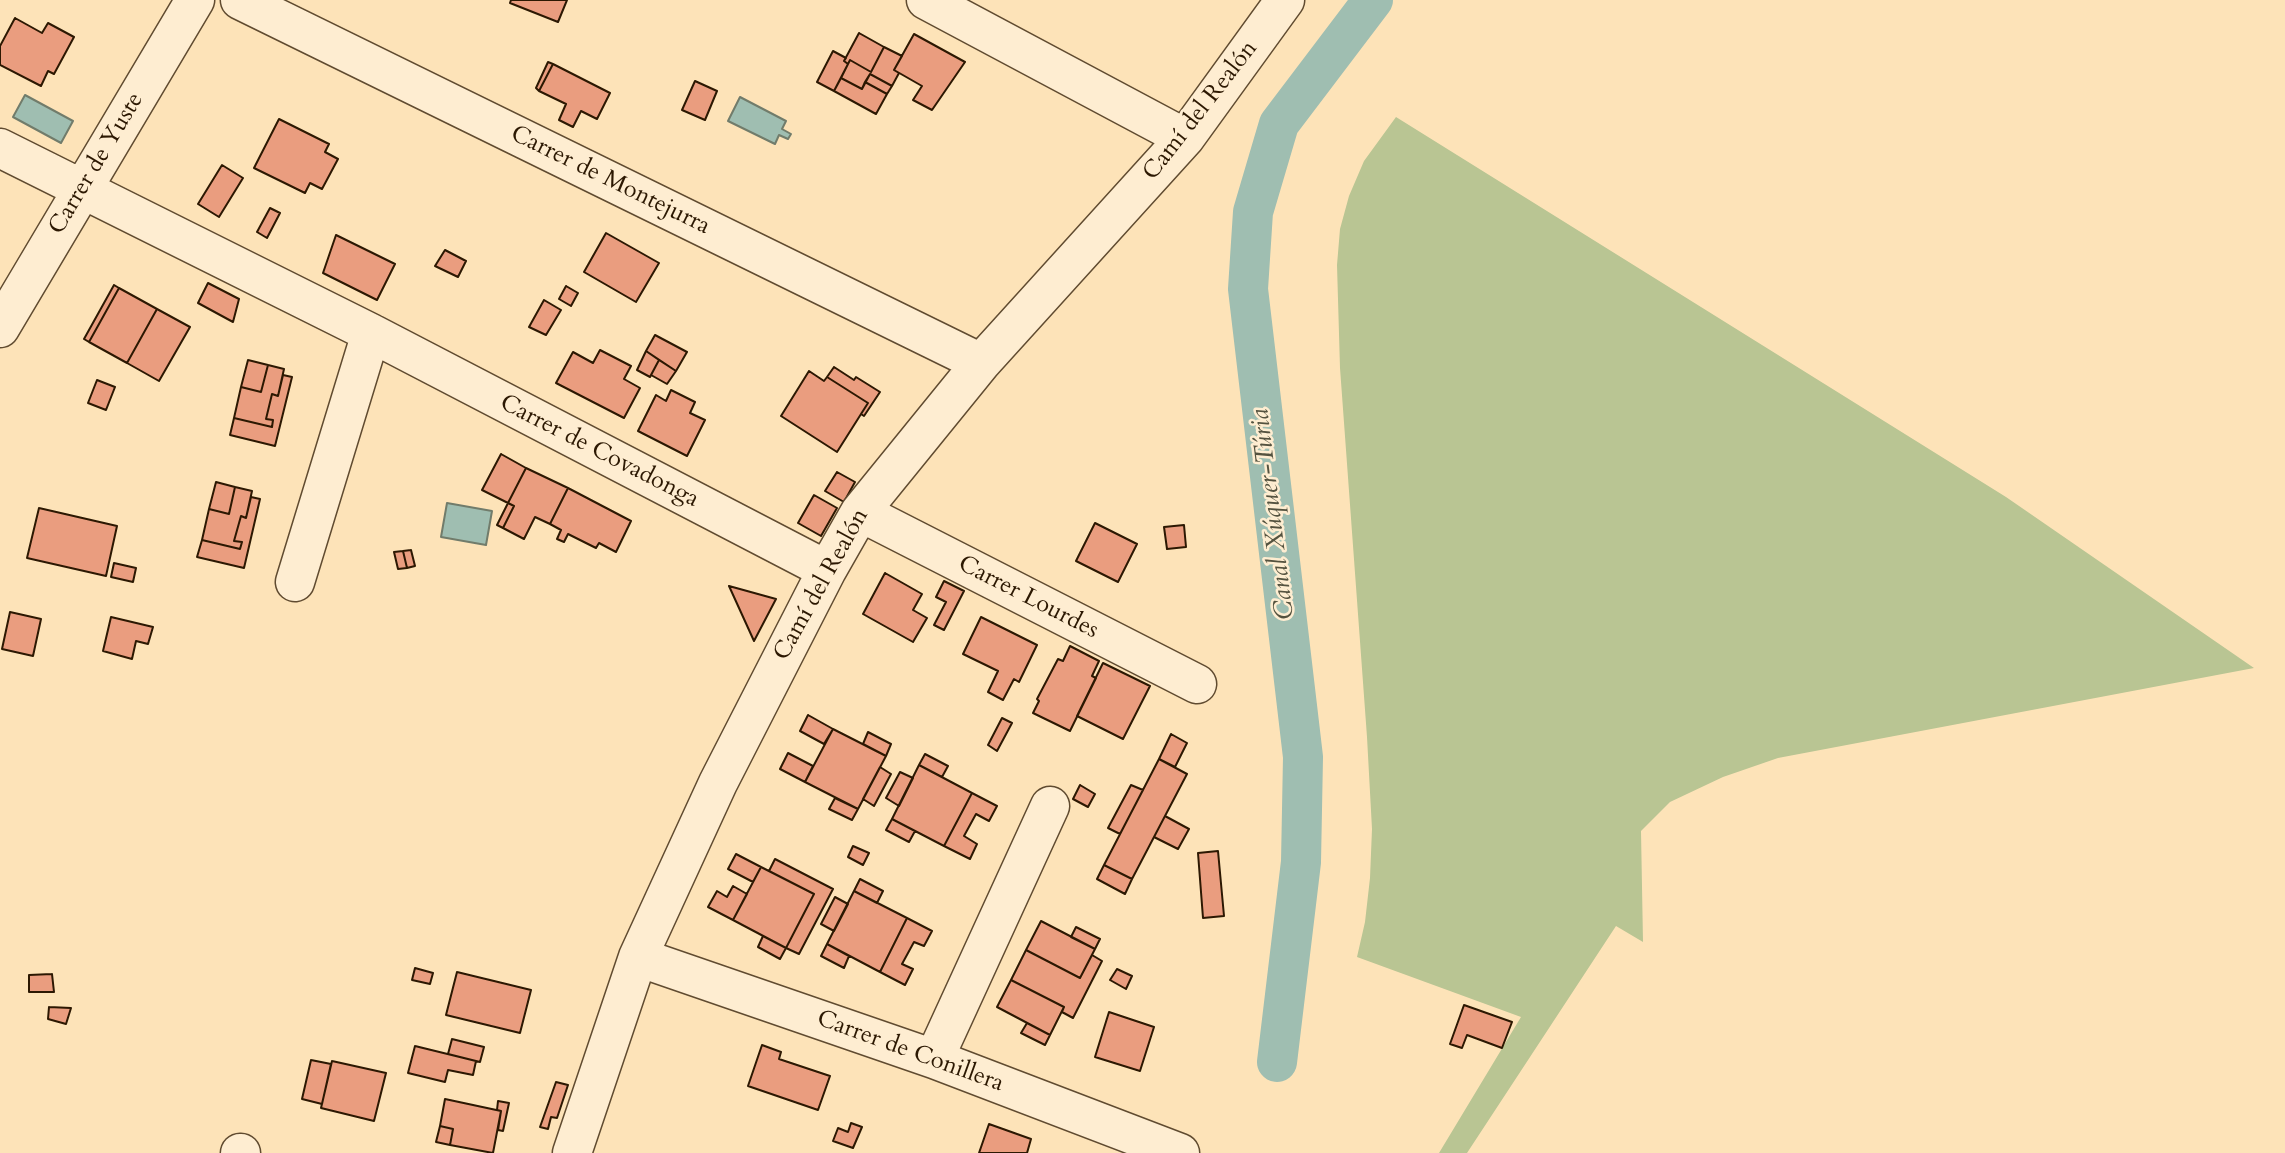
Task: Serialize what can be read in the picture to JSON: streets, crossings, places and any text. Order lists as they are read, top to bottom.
{
  "streets": {
    "street": [
      "Camí del Realón",
      "Carrer de Yuste",
      "Carrer de Montejurra",
      "Carrer de Covadonga",
      "Carrer Lourdes",
      "Carrer de Conillera"
    ]
  },
  "crossings": [
    ["Camí del Realón", "Carrer de Montejurra"],
    ["Camí del Realón", "Carrer de Covadonga"],
    ["Camí del Realón", "Carrer Lourdes"],
    ["Camí del Realón", "Carrer de Conillera"],
    ["Carrer de Yuste", "Carrer de Covadonga"]
  ],
  "water": ["Canal Xúquer-Túria"]
}
